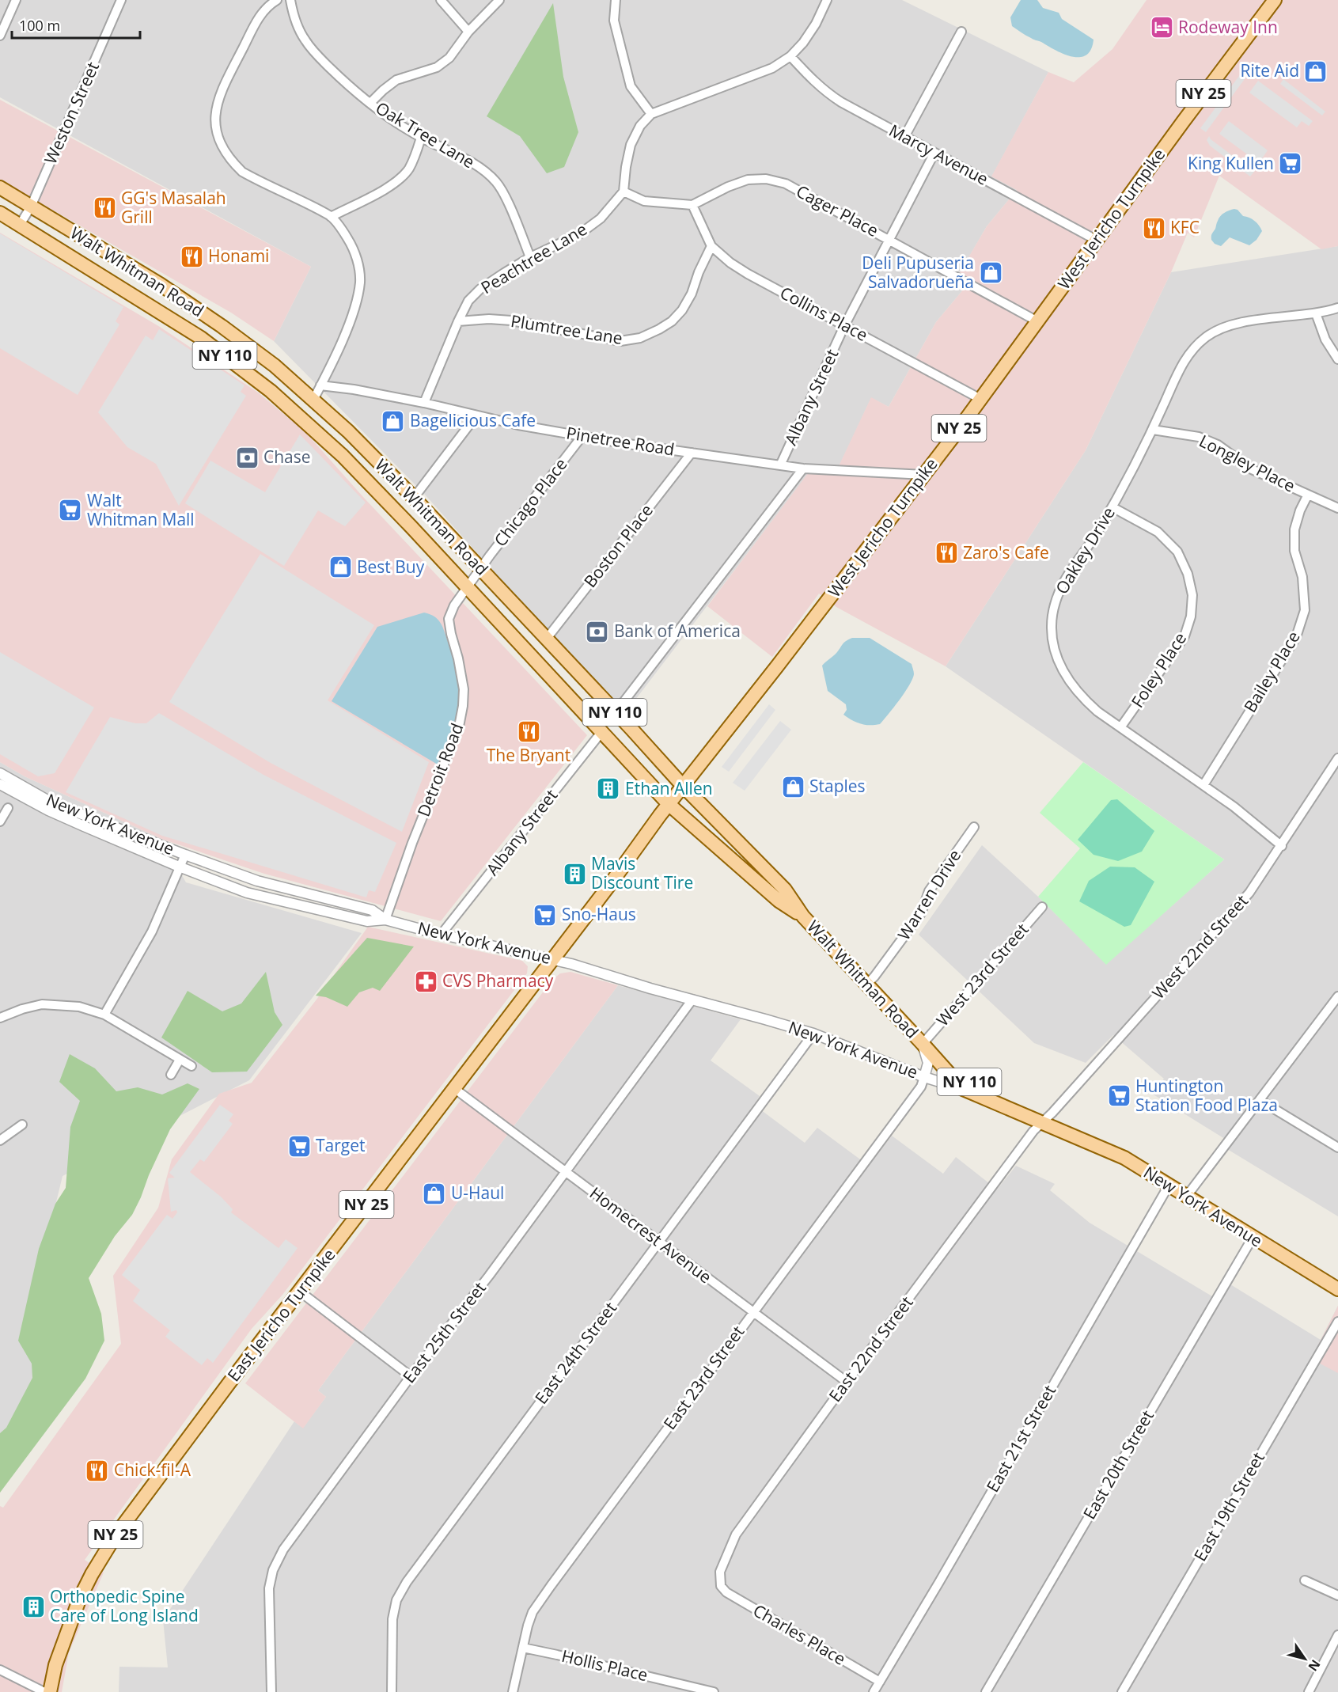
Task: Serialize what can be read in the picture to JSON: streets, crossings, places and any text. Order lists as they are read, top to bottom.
{
  "streets": {
    "main road": [
      "NY 25",
      "West Jericho Turnpike",
      "Walt Whitman Road",
      "NY 110",
      "New York Avenue",
      "East Jericho Turnpike"
    ],
    "street": [
      "Weston Street",
      "Oak Tree Lane",
      "Marcy Avenue",
      "Cager Place",
      "Peachtree Lane",
      "Collins Place",
      "Plumtree Lane",
      "Albany Street",
      "Pinetree Road",
      "Longley Place",
      "Chicago Place",
      "Boston Place",
      "Oakley Drive",
      "Foley Place",
      "Bailey Place",
      "Detroit Road",
      "Warren Drive",
      "West 22nd Street",
      "West 23rd Street",
      "Homecrest Avenue",
      "East 25th Street",
      "East 22nd Street",
      "East 24th Street",
      "East 23rd Street",
      "East 21st Street",
      "East 20th Street",
      "East 19th Street",
      "Charles Place",
      "Hollis Place"
    ]
  },
  "crossings": [
    ["Weston Street", "Walt Whitman Road"],
    ["Oak Tree Lane", "Peachtree Lane"],
    ["Marcy Avenue", "West Jericho Turnpike"],
    ["Marcy Avenue", "Albany Street"],
    ["Cager Place", "West Jericho Turnpike"],
    ["Cager Place", "Collins Place"],
    ["Cager Place", "Albany Street"],
    ["West Jericho Turnpike", "Walt Whitman Road"],
    ["West Jericho Turnpike", "Collins Place"],
    ["West Jericho Turnpike", "Pinetree Road"],
    ["West Jericho Turnpike", "New York Avenue"],
    ["West Jericho Turnpike", "East Jericho Turnpike"],
    ["Peachtree Lane", "Plumtree Lane"],
    ["Peachtree Lane", "Pinetree Road"],
    ["Walt Whitman Road", "Albany Street"],
    ["Walt Whitman Road", "Chicago Place"],
    ["Walt Whitman Road", "Boston Place"],
    ["Walt Whitman Road", "Detroit Road"],
    ["Walt Whitman Road", "New York Avenue"],
    ["Walt Whitman Road", "Warren Drive"],
    ["Walt Whitman Road", "West 23rd Street"],
    ["Collins Place", "Plumtree Lane"],
    ["Collins Place", "Albany Street"],
    ["Albany Street", "Pinetree Road"],
    ["Albany Street", "New York Avenue"],
    ["Pinetree Road", "Chicago Place"],
    ["Pinetree Road", "Boston Place"],
    ["Longley Place", "Oakley Drive"],
    ["Longley Place", "Bailey Place"],
    ["Chicago Place", "Detroit Road"],
    ["Oakley Drive", "Foley Place"],
    ["Oakley Drive", "Bailey Place"],
    ["Oakley Drive", "West 22nd Street"],
    ["Detroit Road", "New York Avenue"],
    ["New York Avenue", "West 22nd Street"],
    ["New York Avenue", "East Jericho Turnpike"],
    ["New York Avenue", "East 25th Street"],
    ["New York Avenue", "East 22nd Street"],
    ["New York Avenue", "East 24th Street"],
    ["New York Avenue", "East 23rd Street"],
    ["New York Avenue", "East 21st Street"],
    ["New York Avenue", "East 20th Street"],
    ["West 22nd Street", "East 22nd Street"],
    ["Homecrest Avenue", "East Jericho Turnpike"],
    ["Homecrest Avenue", "East 25th Street"],
    ["Homecrest Avenue", "East 22nd Street"],
    ["Homecrest Avenue", "East 24th Street"],
    ["Homecrest Avenue", "East 23rd Street"],
    ["East 22nd Street", "Charles Place"],
    ["East 23rd Street", "Hollis Place"],
    ["East 21st Street", "Charles Place"]
  ],
  "places": {
    "hotel": ["Rodeway Inn"],
    "shop": [
      "Rite Aid",
      "Deli Pupuseria Salvadorueña",
      "Bagelicious Cafe",
      "Best Buy",
      "Staples",
      "U-Haul"
    ],
    "supermarket": [
      "King Kullen",
      "Walt Whitman Mall",
      "Sno-Haus",
      "Huntington Station Food Plaza",
      "Target"
    ],
    "restaurant": [
      "GG's Masalah Grill",
      "KFC",
      "Honami",
      "Zaro's Cafe",
      "The Bryant",
      "Chick-fil-A"
    ],
    "bank": ["Chase", "Bank of America"],
    "building": ["Ethan Allen", "Mavis Discount Tire", "Orthopedic Spine Care of Long Island"],
    "pharmacy": ["CVS Pharmacy"]
  },
  "scale_bar": "100 m",
  "north": "bottom right"
}
